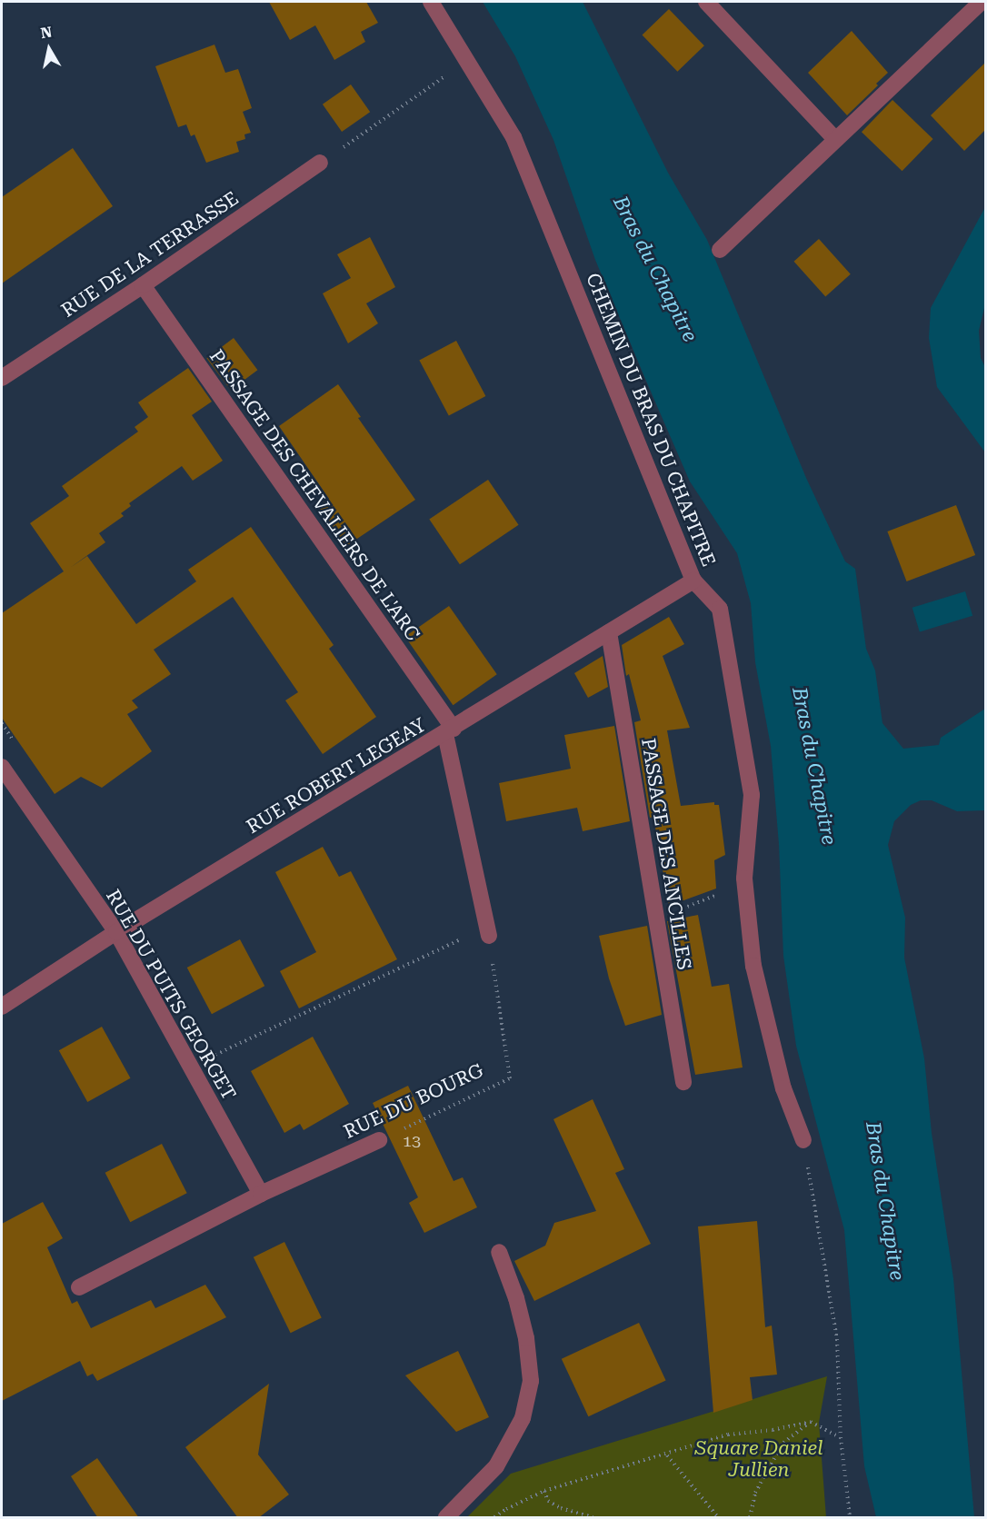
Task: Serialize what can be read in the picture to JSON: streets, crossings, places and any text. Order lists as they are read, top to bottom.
{
  "streets": {
    "street": [
      "RUE DE LA TERRASSE",
      "CHEMIN DU BRAS DU CHAPITRE",
      "PASSAGE DES CHEVALIERS DE L'ARC",
      "RUE ROBERT LEGEAY",
      "PASSAGE DES ANCILLES",
      "RUE DU PUITS GEORGET",
      "RUE DU BOURG"
    ]
  },
  "crossings": [
    ["RUE DE LA TERRASSE", "PASSAGE DES CHEVALIERS DE L'ARC"],
    ["CHEMIN DU BRAS DU CHAPITRE", "RUE ROBERT LEGEAY"],
    ["PASSAGE DES CHEVALIERS DE L'ARC", "RUE ROBERT LEGEAY"],
    ["RUE ROBERT LEGEAY", "PASSAGE DES ANCILLES"],
    ["RUE ROBERT LEGEAY", "RUE DU PUITS GEORGET"],
    ["RUE DU PUITS GEORGET", "RUE DU BOURG"]
  ],
  "water": ["Bras du Chapitre"],
  "parks": ["Square Daniel Jullien"],
  "house_numbers": ["13"],
  "north": "top"
}
